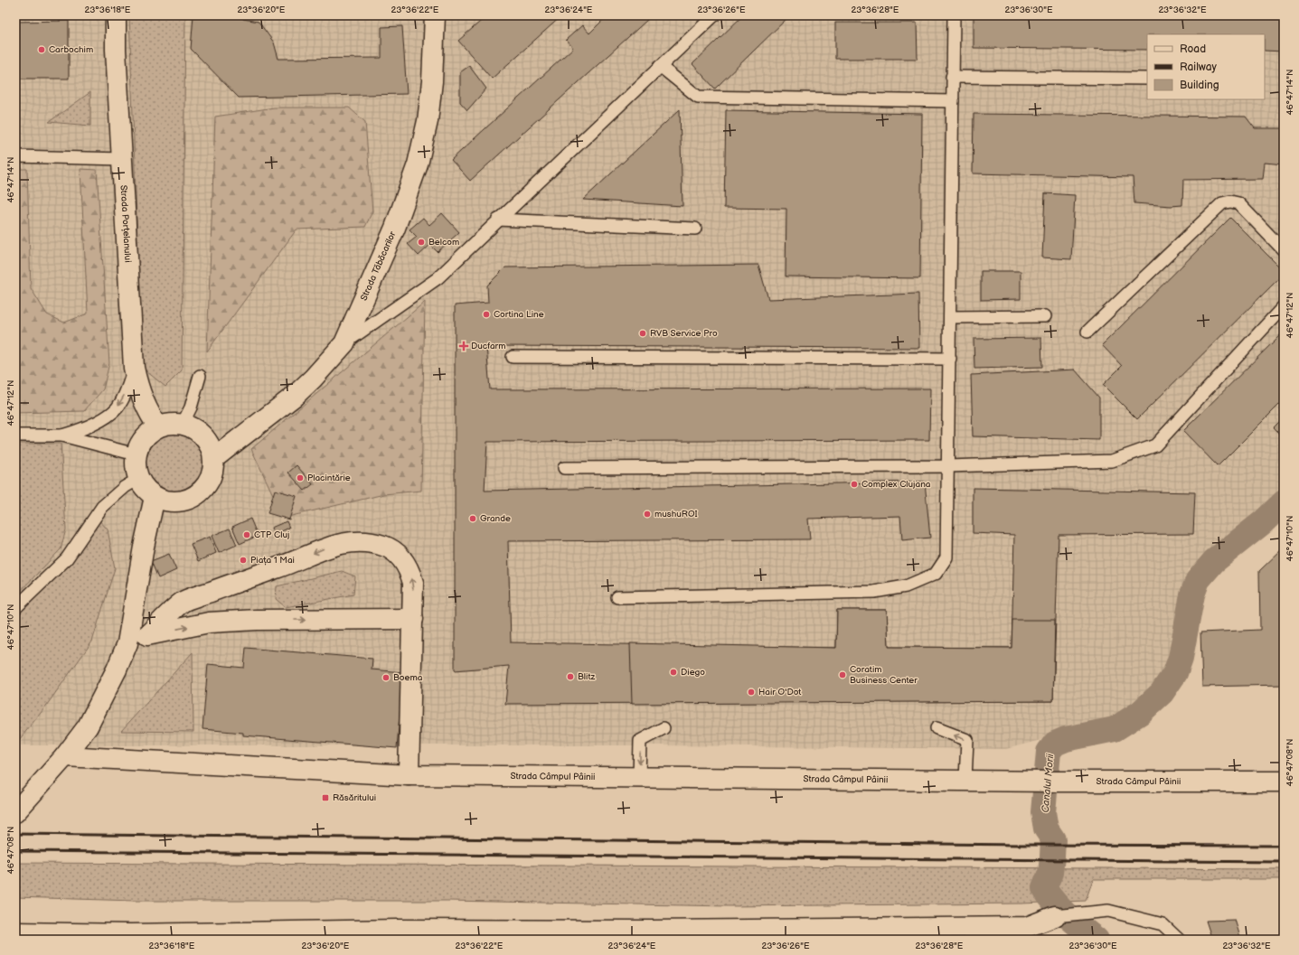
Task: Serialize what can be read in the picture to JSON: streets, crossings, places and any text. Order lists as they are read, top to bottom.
{
  "streets": {
    "street": ["Strada Porțelanului", "Strada Tăbăcarilor", "Strada Câmpul Pâinii"]
  },
  "crossings": [
    ["Strada Porțelanului", "Strada Tăbăcarilor"]
  ],
  "water": ["Canalul Morii"],
  "places": {
    "other": [
      "Carbochim",
      "Belcom",
      "Cortina Line",
      "RVB Service Pro",
      "Placintărie",
      "Complex Clujana",
      "mushuROI",
      "Grande",
      "CTP Cluj",
      "Piața 1 Mai",
      "Diego",
      "Coratim Business Center",
      "Blitz",
      "Boema",
      "Hair O'Dot"
    ],
    "health": ["Ducfarm"],
    "transit": ["Răsăritului"]
  },
  "legend": ["Road", "Railway", "Building"],
  "coordinates": [
    "23°36'18\"E",
    "23°36'20\"E",
    "23°36'22\"E",
    "23°36'24\"E",
    "23°36'26\"E",
    "23°36'28\"E",
    "23°36'30\"E",
    "23°36'32\"E",
    "46°47'14\"N",
    "46°47'12\"N",
    "46°47'10\"N",
    "46°47'08\"N"
  ]
}
